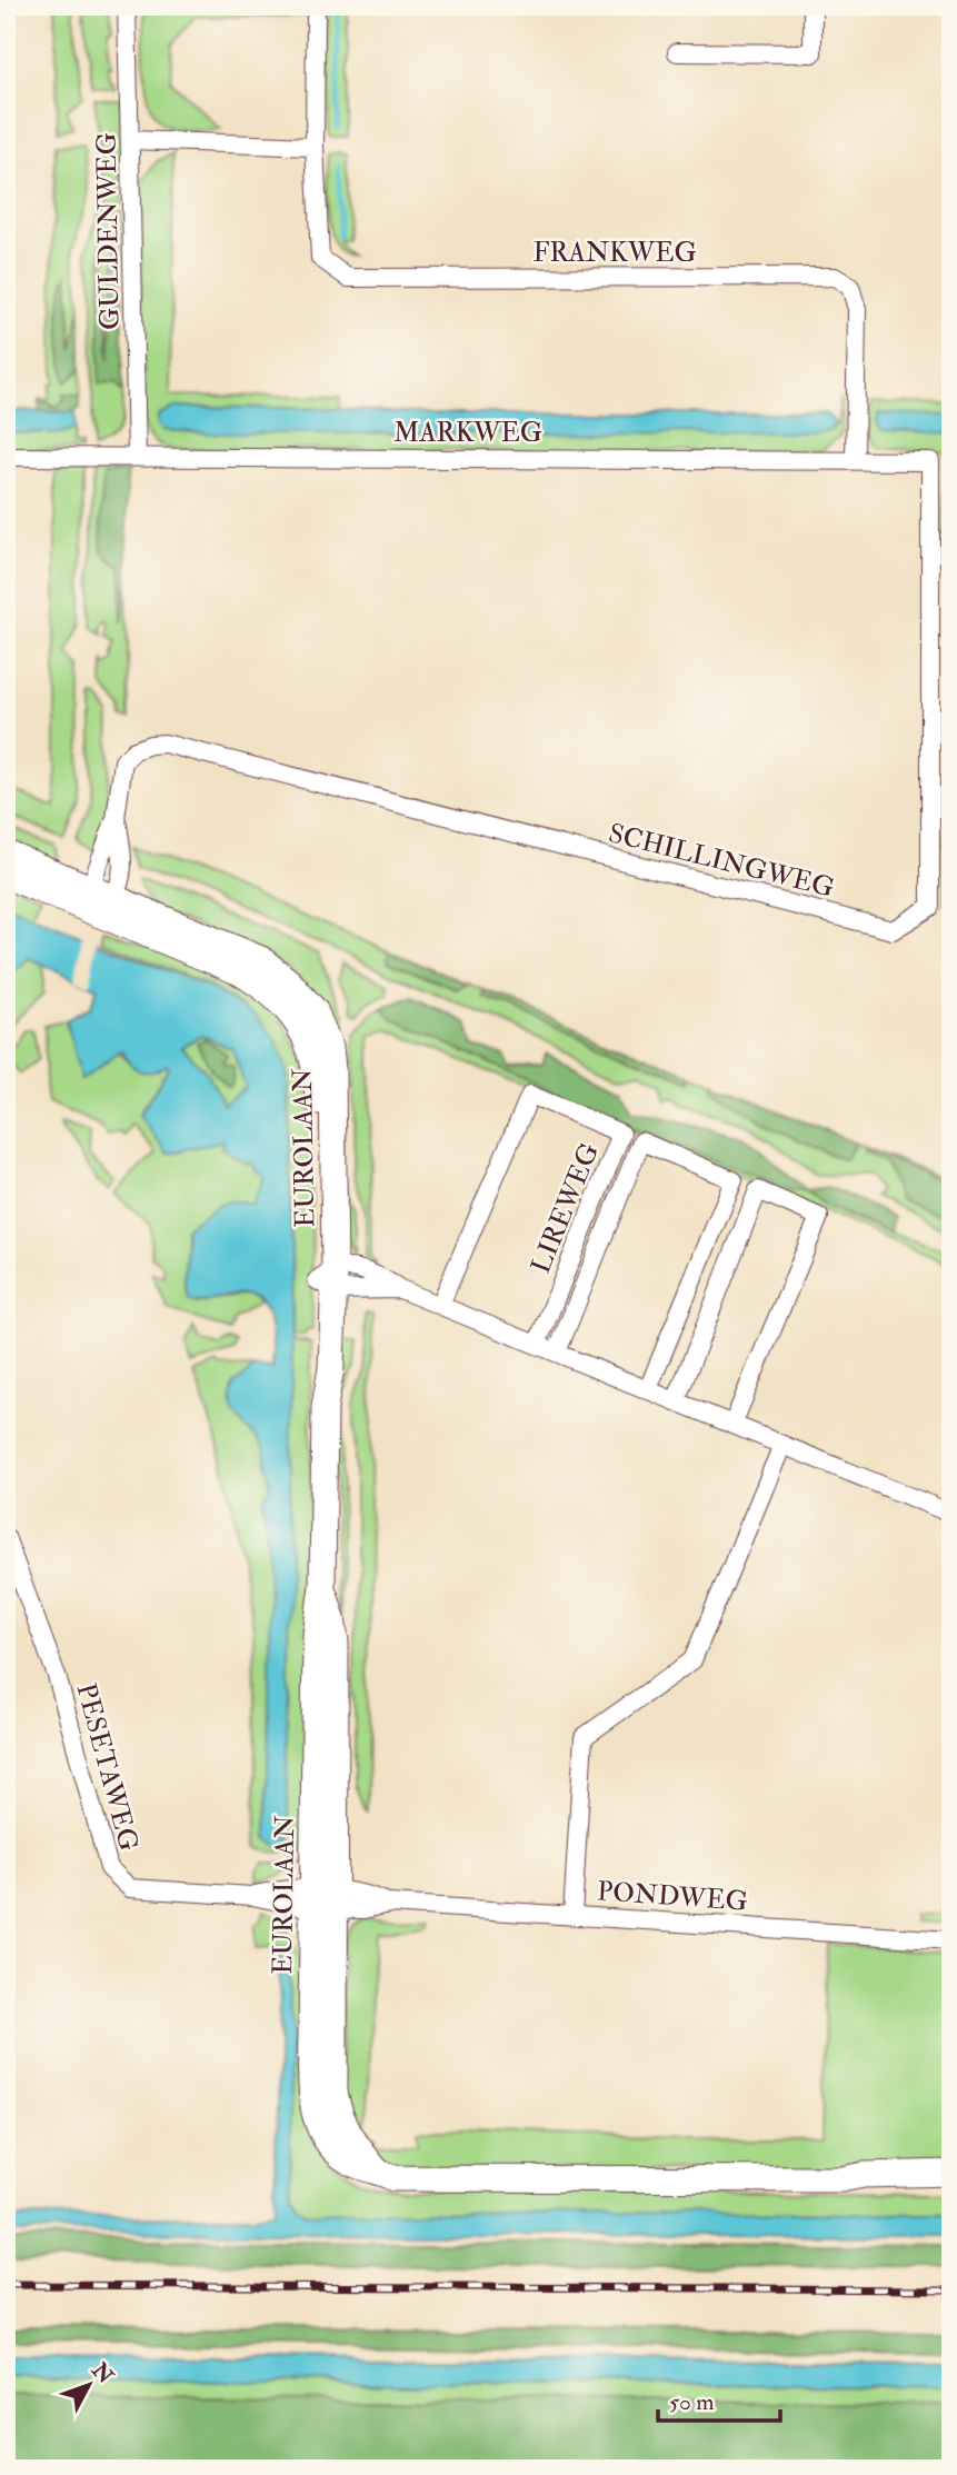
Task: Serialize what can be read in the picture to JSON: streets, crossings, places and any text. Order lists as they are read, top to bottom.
{
  "streets": {
    "main road": ["EUROLAAN"],
    "street": [
      "GULDENWEG",
      "FRANKWEG",
      "MARKWEG",
      "SCHILLINGWEG",
      "LIREWEG",
      "PESETAWEG",
      "PONDWEG"
    ]
  },
  "crossings": [
    ["GULDENWEG", "MARKWEG"],
    ["FRANKWEG", "MARKWEG"],
    ["MARKWEG", "SCHILLINGWEG"],
    ["SCHILLINGWEG", "EUROLAAN"],
    ["EUROLAAN", "PESETAWEG"],
    ["EUROLAAN", "PONDWEG"],
    ["PESETAWEG", "PONDWEG"]
  ],
  "scale_bar": "50 m",
  "north": "top right"
}
